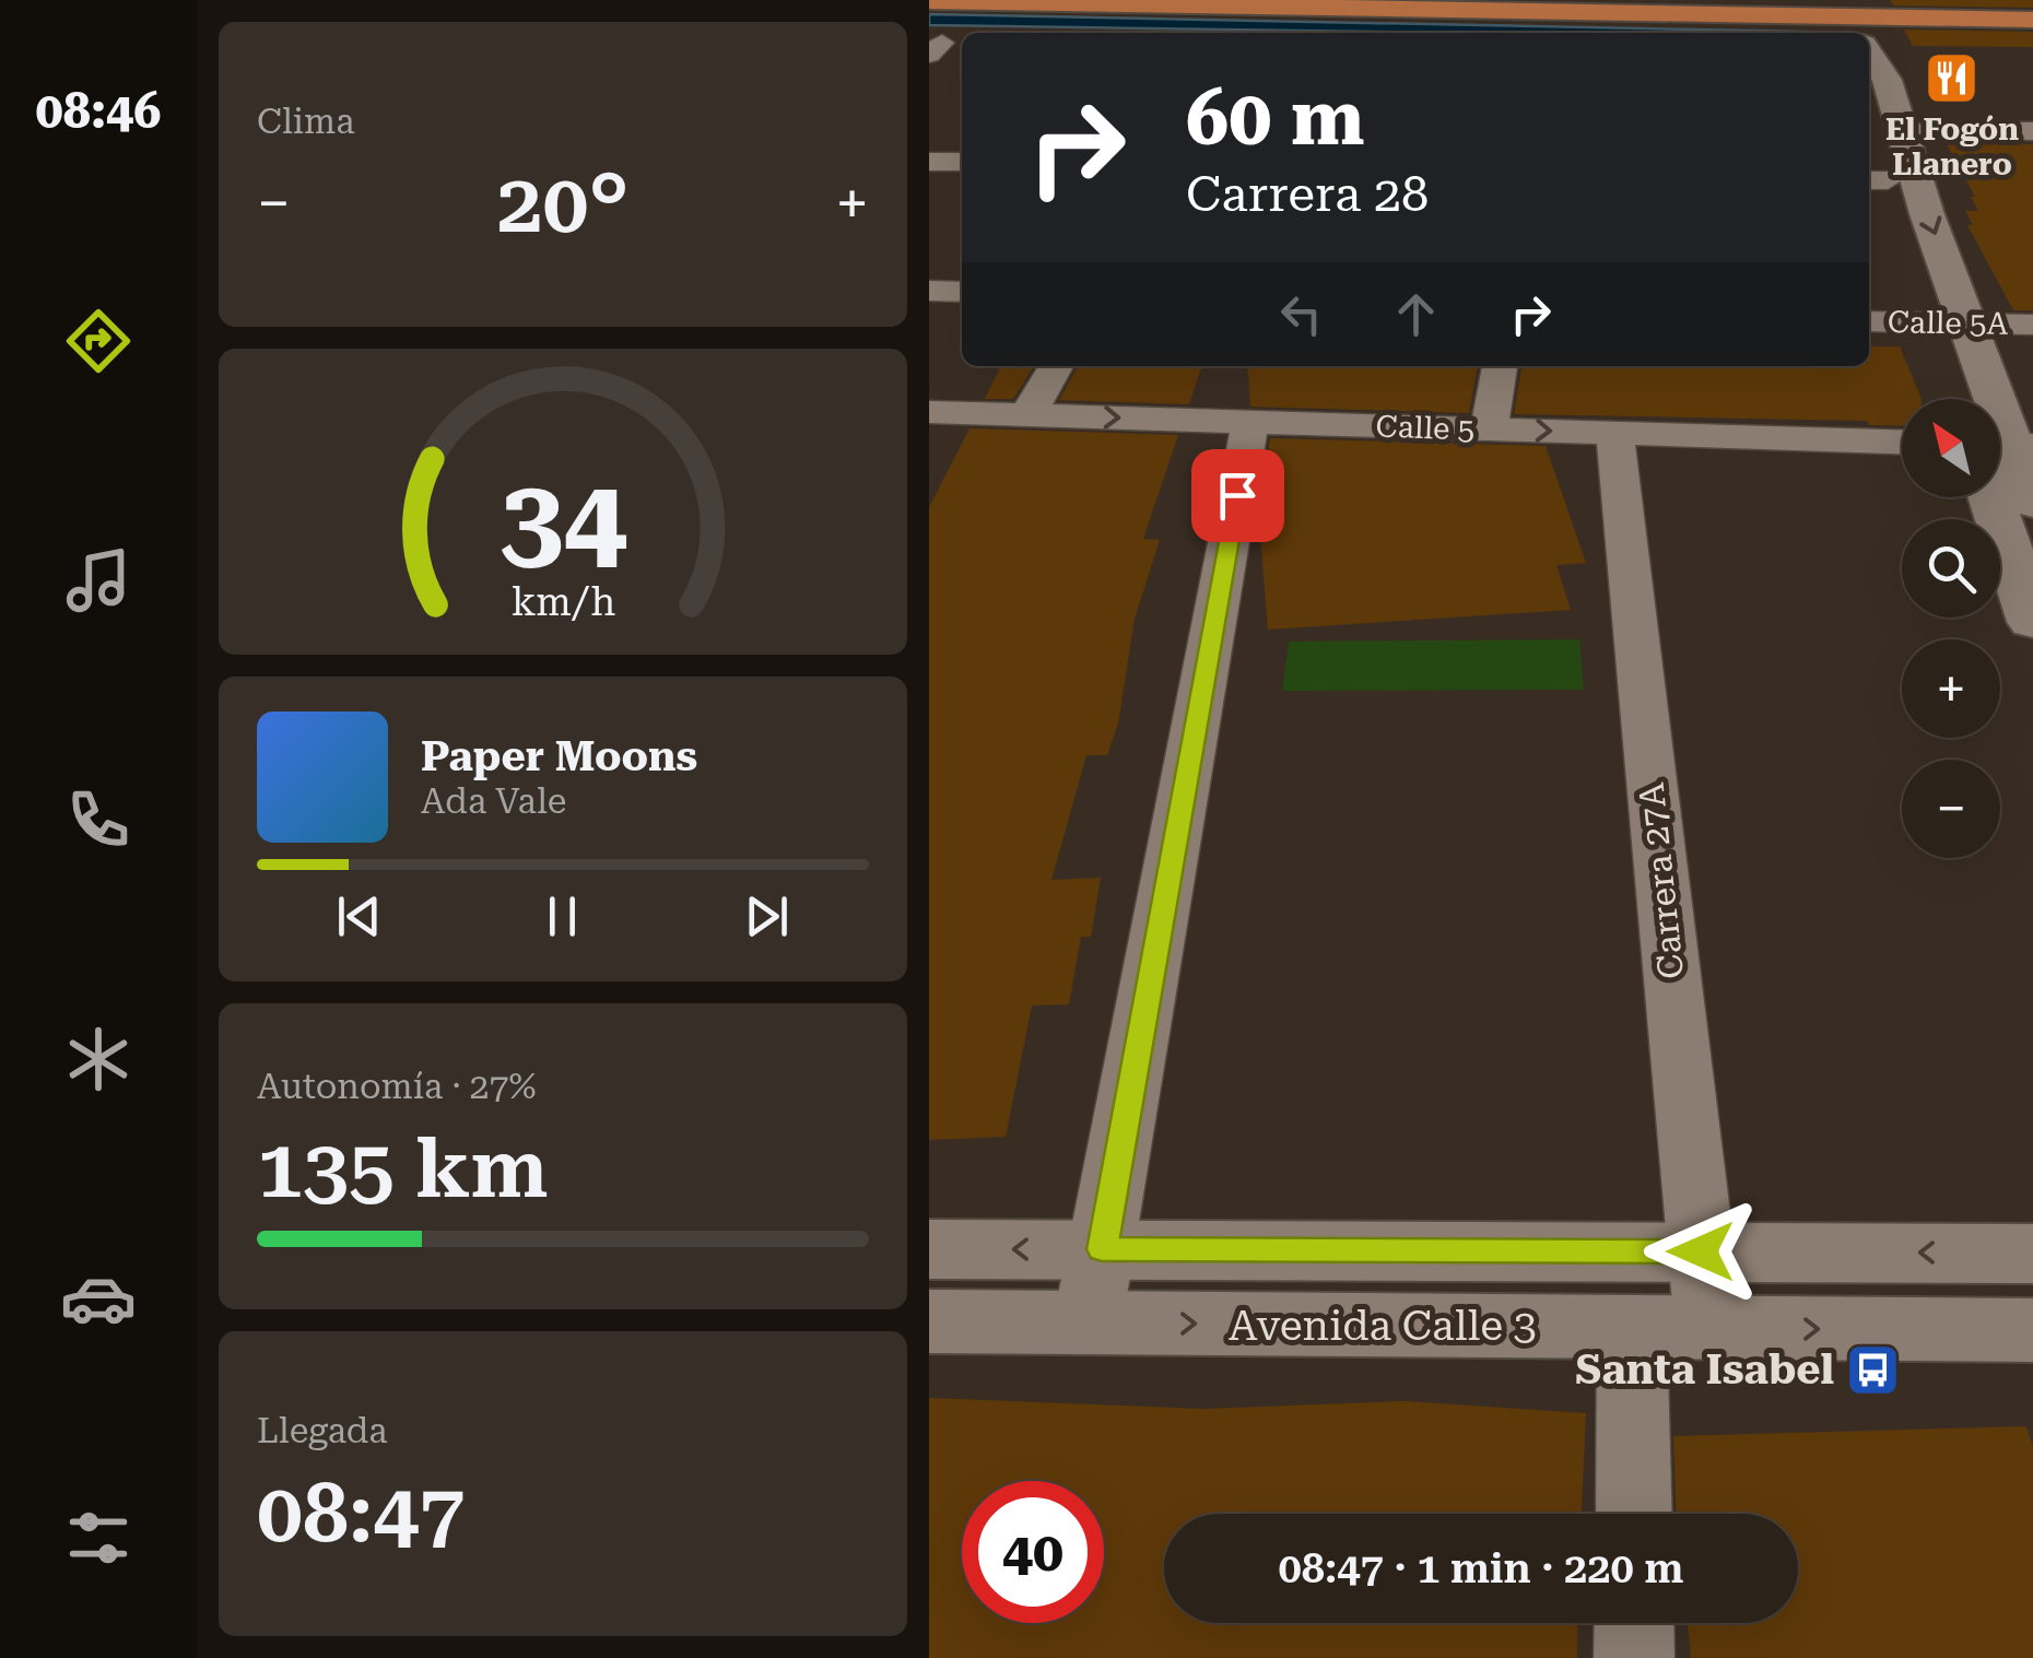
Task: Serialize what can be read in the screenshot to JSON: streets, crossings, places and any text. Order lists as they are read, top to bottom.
{
  "streets": {
    "main road": ["Avenida Calle 3"],
    "street": ["Calle 5A", "Calle 5", "Carrera 27A"]
  },
  "crossings": [
    ["Calle 5", "Carrera 27A"],
    ["Carrera 27A", "Avenida Calle 3"]
  ],
  "one_way": ["Calle 5"],
  "places": {
    "restaurant": ["El Fogón Llanero"],
    "bus stop": ["Santa Isabel"]
  },
  "north": "top left",
  "page": {
    "tabs": "08:46",
    "tile": [
      "Clima",
      ["Autonomía · 27%", "135 km"],
      ["Llegada", "08:47"]
    ],
    "turn": ["60 m", "Carrera 28"],
    "heat": ["−", "20°", "+"],
    "map_buttons": ["+", "−"],
    "song": ["Paper Moons", "Ada Vale"],
    "limit": "40",
    "trip": "08:47 · 1 min · 220 m",
    "gauge": ["34", "km/h"]
  }
}
